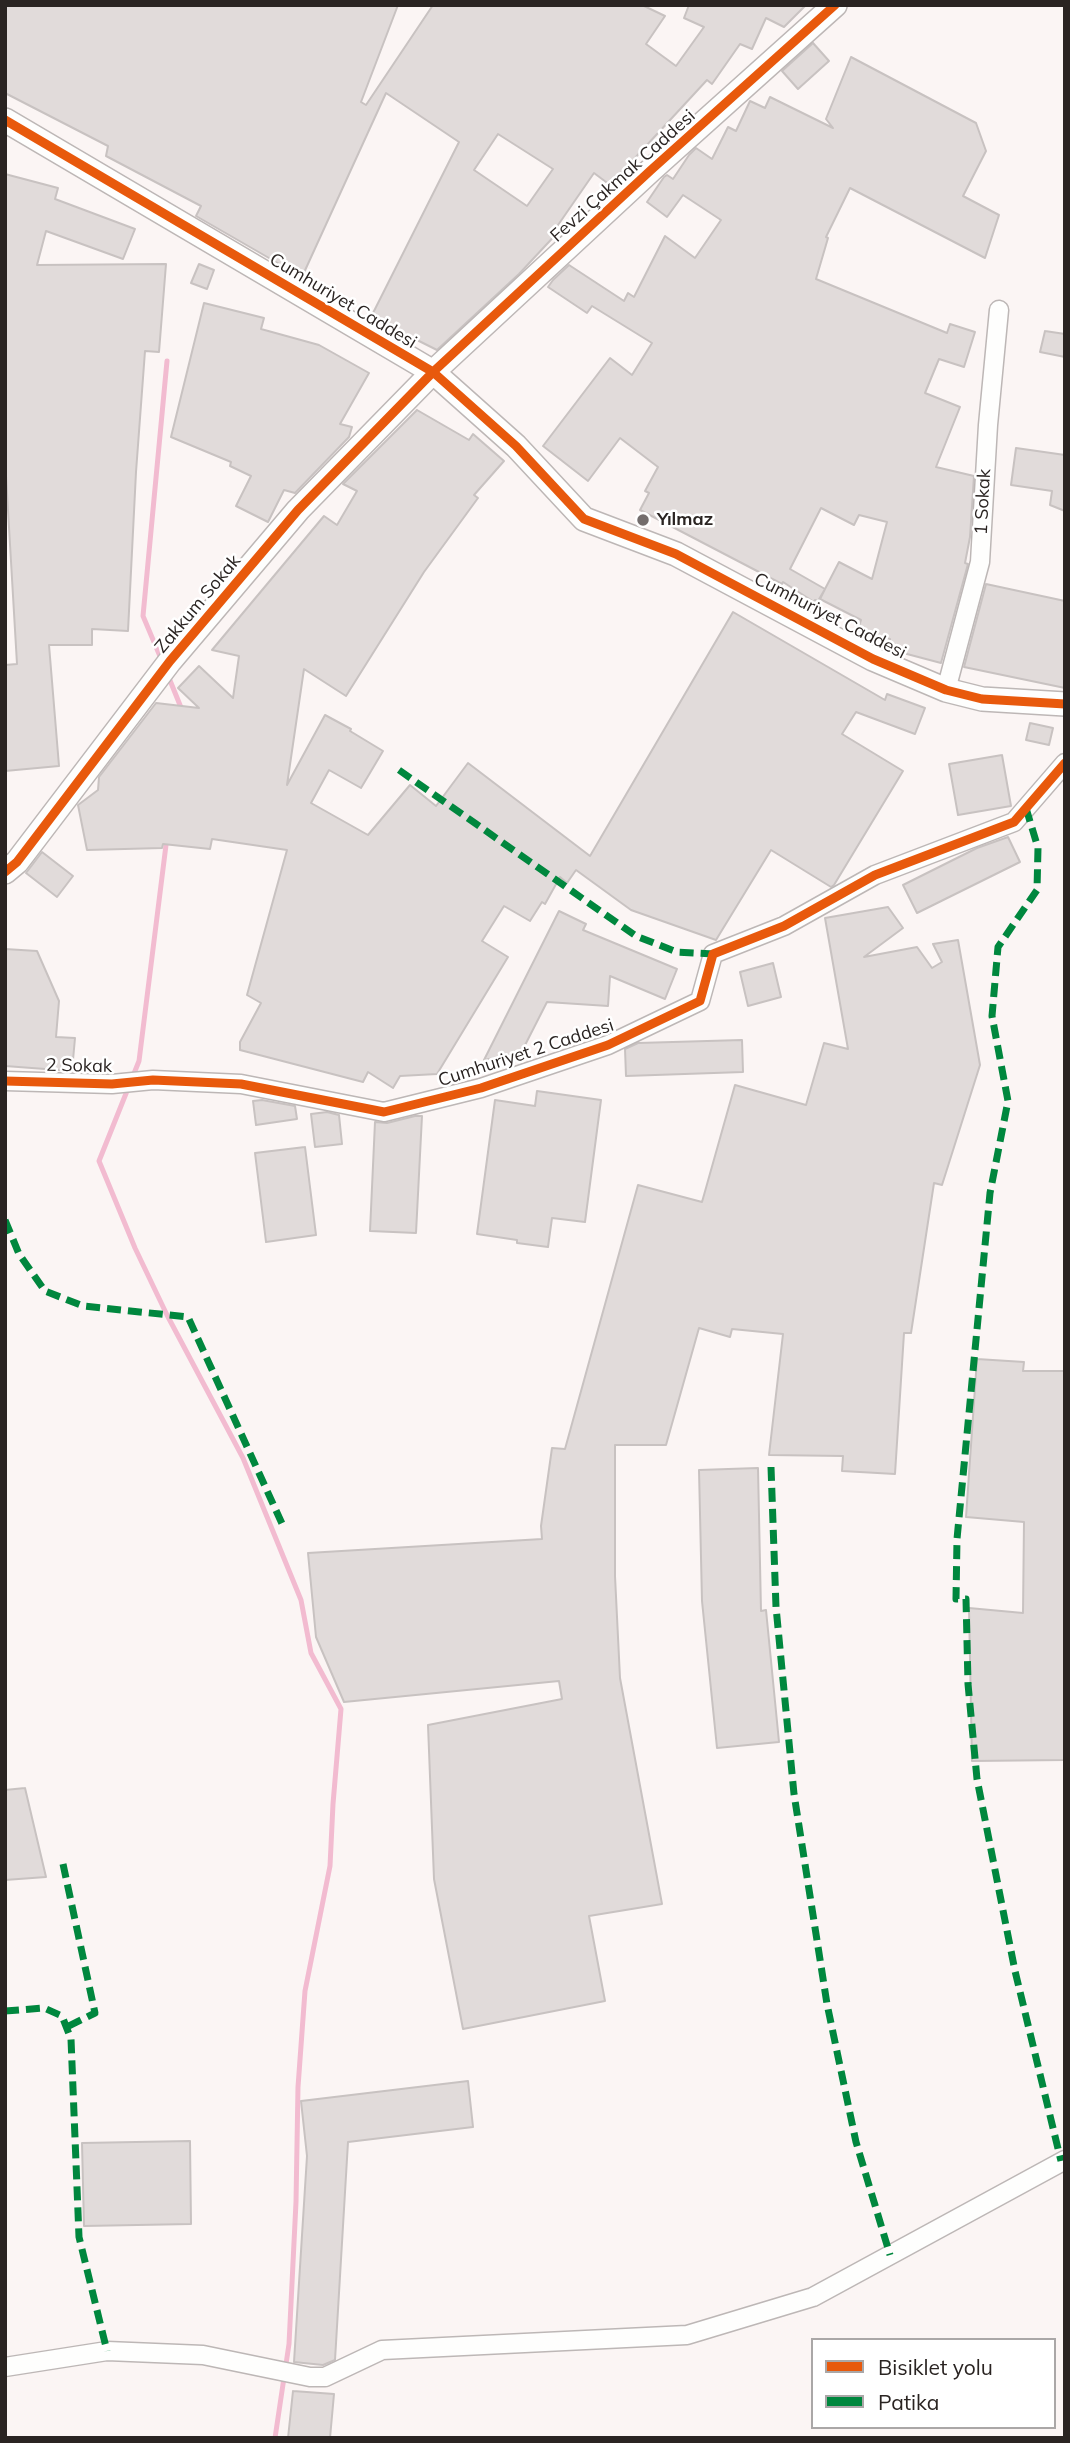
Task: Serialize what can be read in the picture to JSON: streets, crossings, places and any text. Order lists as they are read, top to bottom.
{
  "streets": {
    "street": [
      "Fevzi Çakmak Caddesi",
      "Cumhuriyet Caddesi",
      "1 Sokak",
      "Zakkum Sokak",
      "Cumhuriyet 2 Caddesi",
      "2 Sokak"
    ]
  },
  "crossings": [
    ["Fevzi Çakmak Caddesi", "Cumhuriyet Caddesi"],
    ["Fevzi Çakmak Caddesi", "Zakkum Sokak"],
    ["Cumhuriyet Caddesi", "1 Sokak"],
    ["Cumhuriyet Caddesi", "Zakkum Sokak"],
    ["Cumhuriyet 2 Caddesi", "2 Sokak"]
  ],
  "places": ["Yılmaz"],
  "legend": ["Bisiklet yolu", "Patika"]
}
